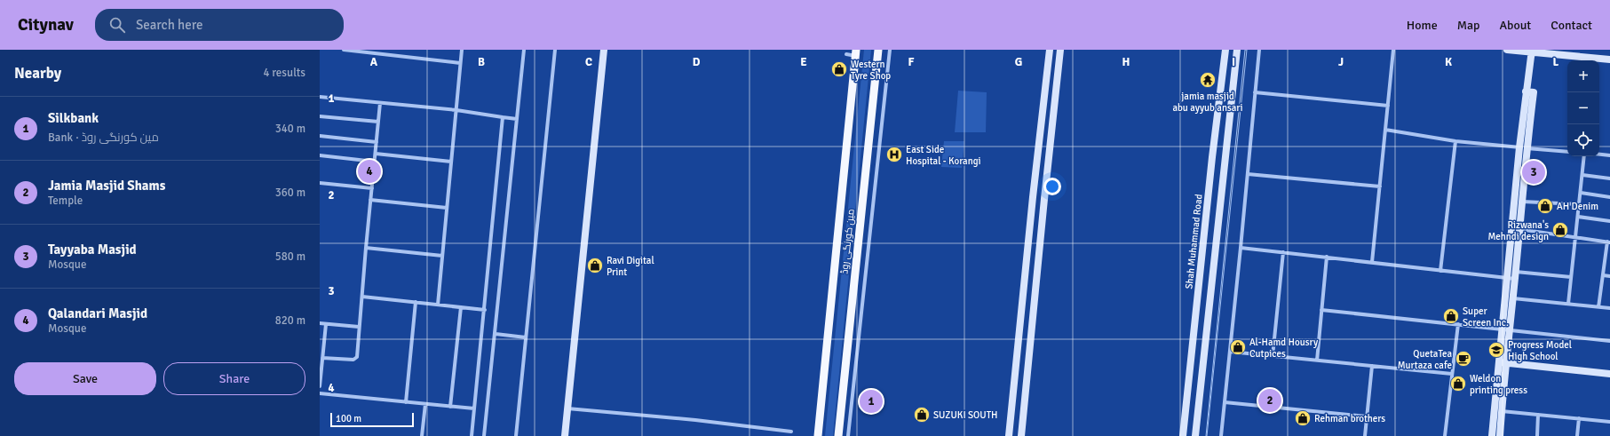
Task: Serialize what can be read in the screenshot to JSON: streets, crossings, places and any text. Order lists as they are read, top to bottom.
{
  "streets": {
    "main road": ["مین کورنگی روڈ"],
    "street": ["Shah Muhammad Road"]
  },
  "places": {
    "shop": [
      "Western Tyre Shop",
      "AH Denim",
      "Rizwana's Mehndi design",
      "Ravi Digital Print",
      "Super Screen Inc.",
      "Al-Hamd Housry Cutpices",
      "Weldon printing press",
      "SUZUKI SOUTH",
      "Rehman brothers"
    ],
    "temple": ["jamia masjid abu ayyub ansari"],
    "hospital": ["East Side Hospital - Korangi"],
    "school or university": ["Progress Model High School"],
    "cafe": ["QuetaTea Murtaza cafe"]
  },
  "scale_bar": "100 m",
  "page": {
    "header": "Citynav",
    "search": "Search here",
    "nav": [
      "Home",
      "Map",
      "About",
      "Contact"
    ],
    "heading": ["Nearby", "4 results"],
    "map_buttons": ["+", "−"],
    "list": [
      {
        "mark": "1",
        "name": "Silkbank",
        "note": "Bank · مین کورنگی روڈ",
        "value": "340 m"
      },
      {
        "mark": "2",
        "name": "Jamia Masjid Shams",
        "note": "Temple",
        "value": "360 m"
      },
      {
        "mark": "3",
        "name": "Tayyaba Masjid",
        "note": "Mosque",
        "value": "580 m"
      },
      {
        "mark": "4",
        "name": "Qalandari Masjid",
        "note": "Mosque",
        "value": "820 m"
      }
    ],
    "pins": [
      "4",
      "3",
      "2",
      "1"
    ],
    "buttons": ["Save", "Share"],
    "scale": "100 m"
  },
  "grid": {
    "columns": [
      "A",
      "B",
      "C",
      "D",
      "E",
      "F",
      "G",
      "H",
      "I",
      "J",
      "K",
      "L"
    ],
    "rows": [
      "1",
      "2",
      "3",
      "4"
    ]
  }
}
